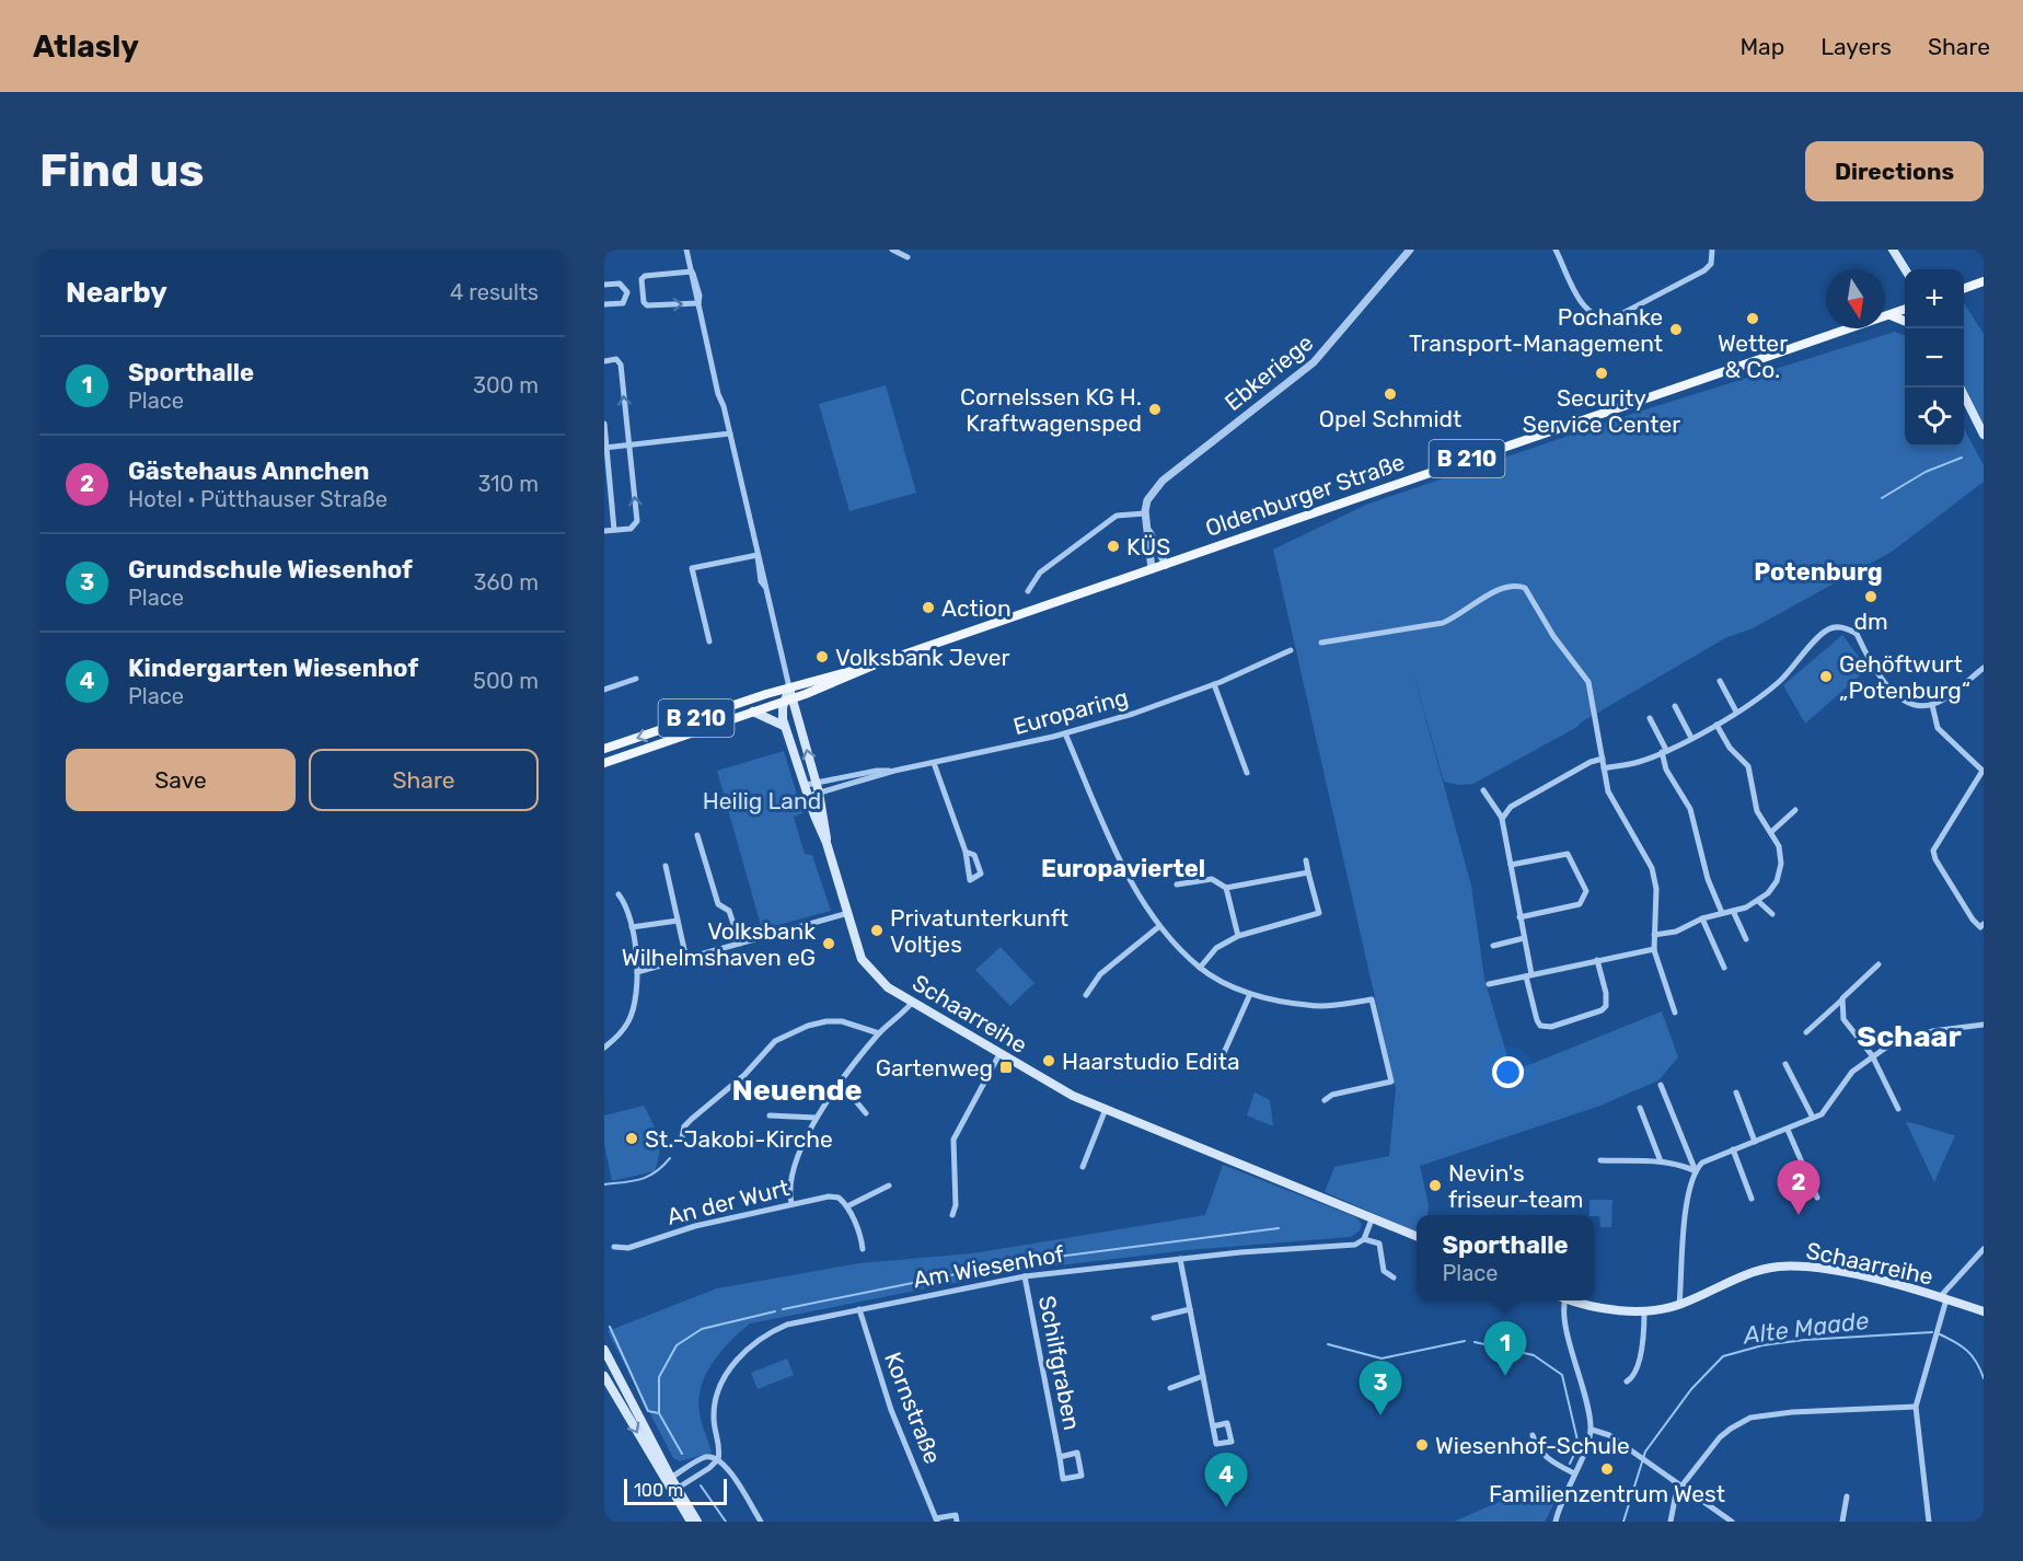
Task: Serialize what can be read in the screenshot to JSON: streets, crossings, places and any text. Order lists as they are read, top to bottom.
{
  "streets": {
    "main road": ["B 210", "Oldenburger Straße", "Schaarreihe"],
    "street": [
      "Ebkeriege",
      "Europaring",
      "An der Wurt",
      "Am Wiesenhof",
      "Schilfgraben",
      "Kornstraße"
    ]
  },
  "crossings": [
    ["B 210", "Oldenburger Straße"],
    ["B 210", "Schaarreihe"],
    ["Oldenburger Straße", "Schaarreihe"],
    ["Europaring", "Schaarreihe"],
    ["Am Wiesenhof", "Schilfgraben"],
    ["Am Wiesenhof", "Kornstraße"]
  ],
  "districts": [
    "Potenburg",
    "Europaviertel",
    "Schaar",
    "Neuende"
  ],
  "water": ["Alte Maade"],
  "parks": ["Heilig Land"],
  "places": {
    "other": [
      "Wetter & Co.",
      "Pochanke Transport-Management",
      "Security Service Center",
      "Opel Schmidt",
      "Cornelssen KG H. Kraftwagensped",
      "KÜS",
      "dm",
      "Action",
      "Volksbank Jever",
      "Gehöftwurt „Potenburg“",
      "Privatunterkunft Voltjes",
      "Volksbank Wilhelmshaven eG",
      "Haarstudio Edita",
      "St.-Jakobi-Kirche",
      "Nevin's friseur-team",
      "Wiesenhof-Schule",
      "Familienzentrum West"
    ],
    "transit": ["Gartenweg"]
  },
  "scale_bar": "100 m",
  "north": "bottom",
  "page": {
    "header": "Atlasly",
    "nav": ["Map", "Layers", "Share"],
    "buttons": [
      "Directions",
      ["Save", "Share"]
    ],
    "title": "Find us",
    "heading": ["Nearby", "4 results"],
    "map_buttons": ["+", "−"],
    "list": [
      {
        "mark": "1",
        "name": "Sporthalle",
        "note": "Place",
        "value": "300 m"
      },
      {
        "mark": "2",
        "name": "Gästehaus Annchen",
        "note": "Hotel · Pütthauser Straße",
        "value": "310 m"
      },
      {
        "mark": "3",
        "name": "Grundschule Wiesenhof",
        "note": "Place",
        "value": "360 m"
      },
      {
        "mark": "4",
        "name": "Kindergarten Wiesenhof",
        "note": "Place",
        "value": "500 m"
      }
    ],
    "pins": [
      "2",
      "1",
      "3",
      "4"
    ],
    "popup": ["Sporthalle", "Place"],
    "scale": "100 m"
  }
}
